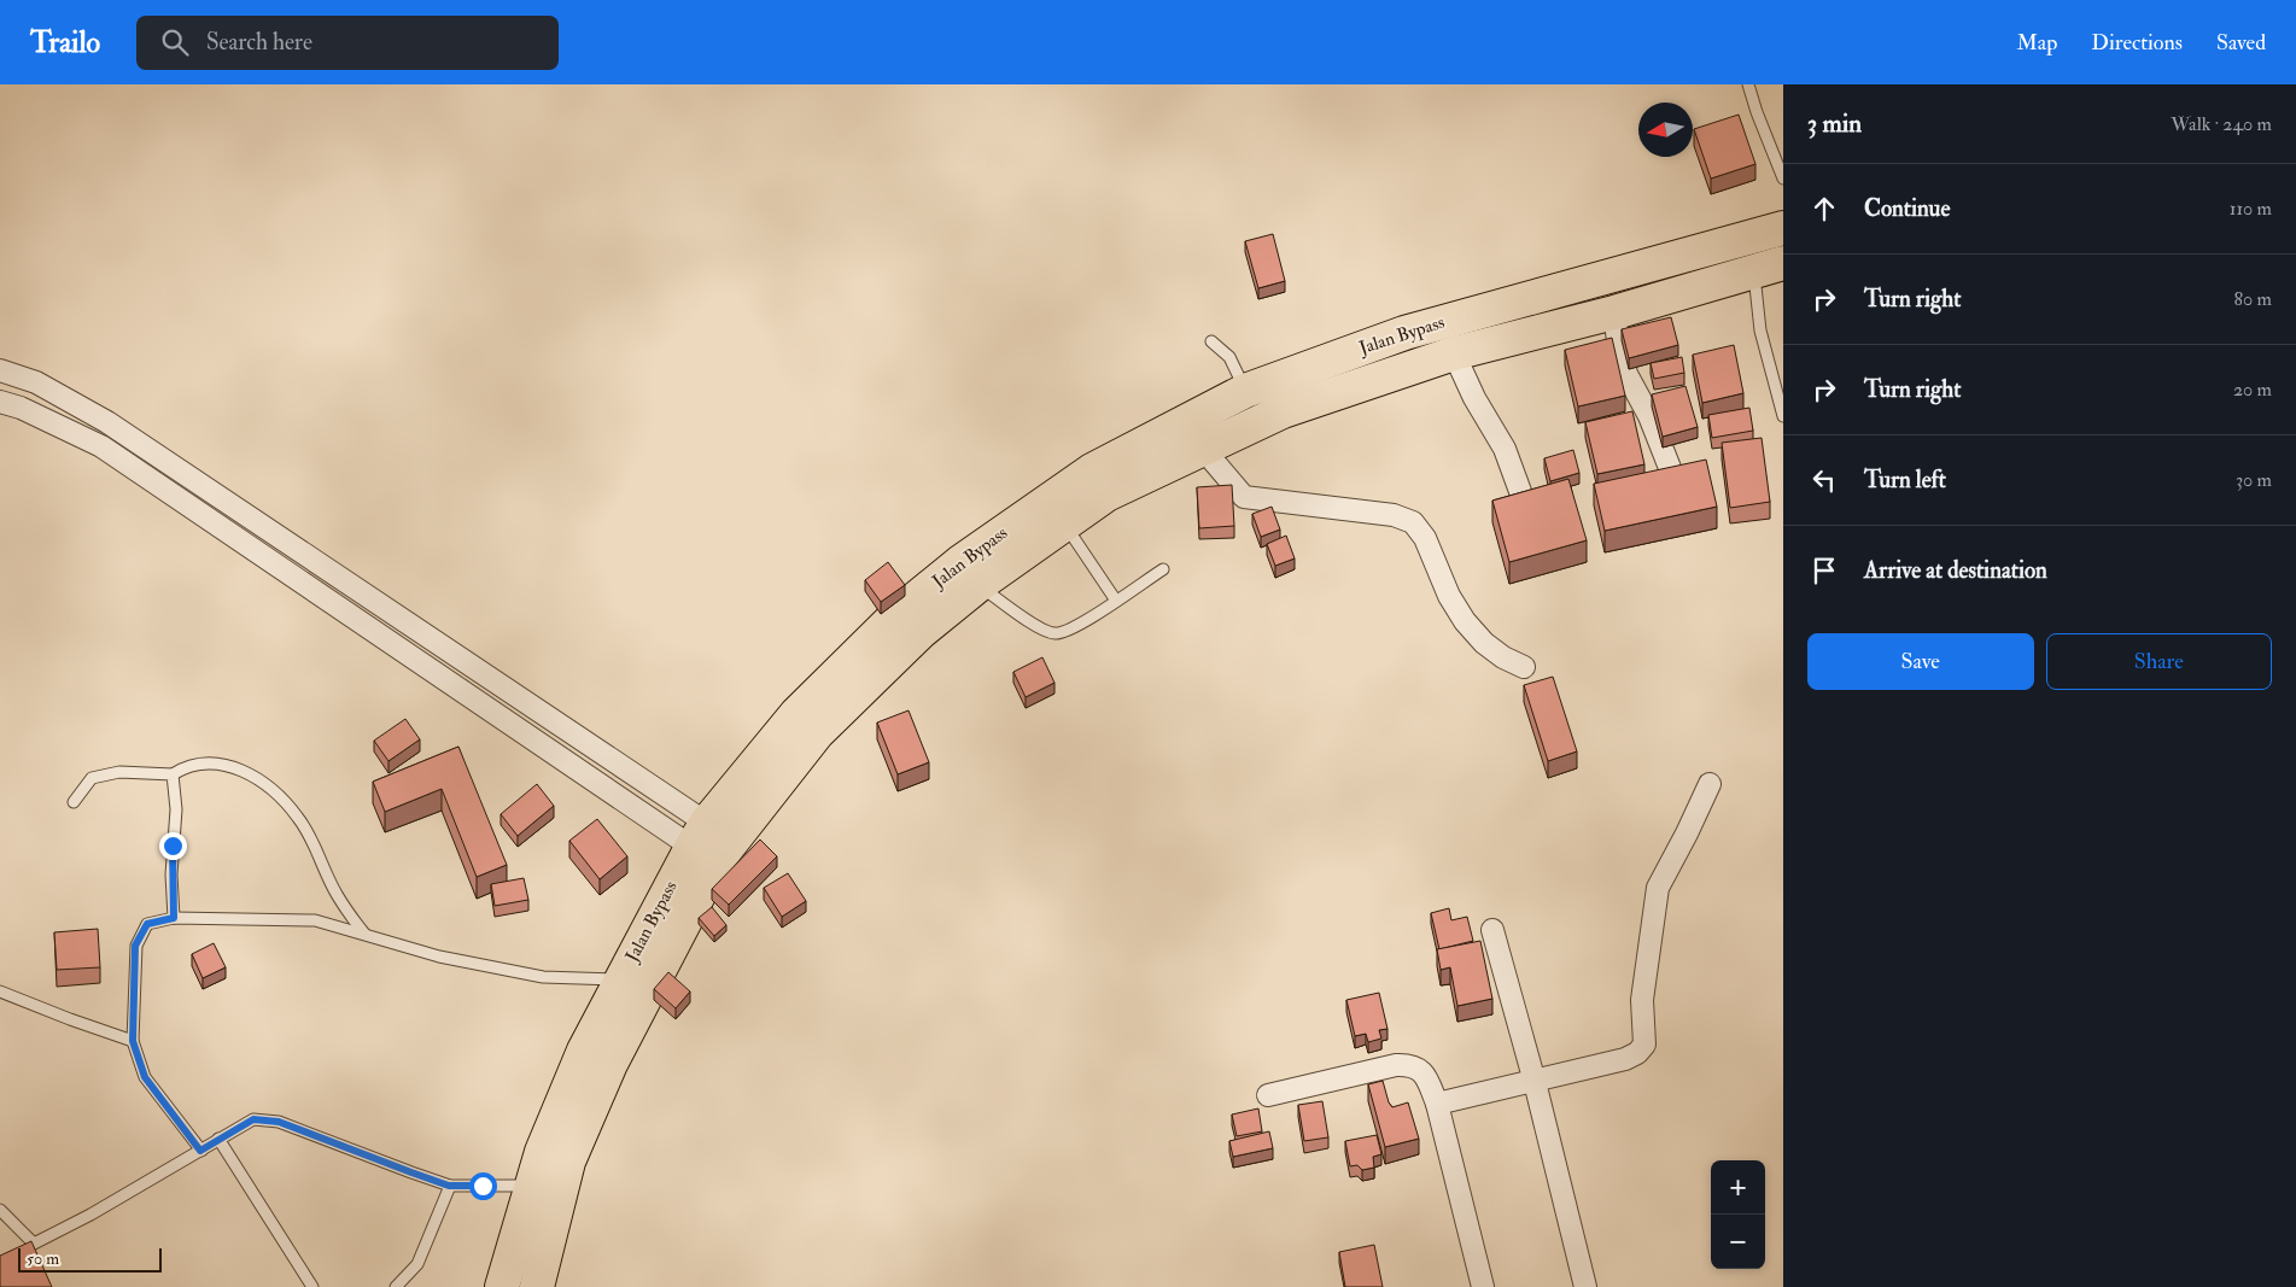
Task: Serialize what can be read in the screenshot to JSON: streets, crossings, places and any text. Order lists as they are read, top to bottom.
{
  "streets": {
    "highway": ["Jalan Bypass"]
  },
  "scale_bar": "50 m",
  "north": "left",
  "page": {
    "header": "Trailo",
    "search": "Search here",
    "nav": ["Map", "Directions", "Saved"],
    "heading": ["3 min", "Walk · 240 m"],
    "list": [
      ["Continue", "110 m"],
      ["Turn right", "80 m"],
      ["Turn right", "20 m"],
      ["Turn left", "30 m"],
      "Arrive at destination"
    ],
    "buttons": ["Save", "Share"],
    "map_buttons": ["+", "−"],
    "scale": "50 m"
  }
}
